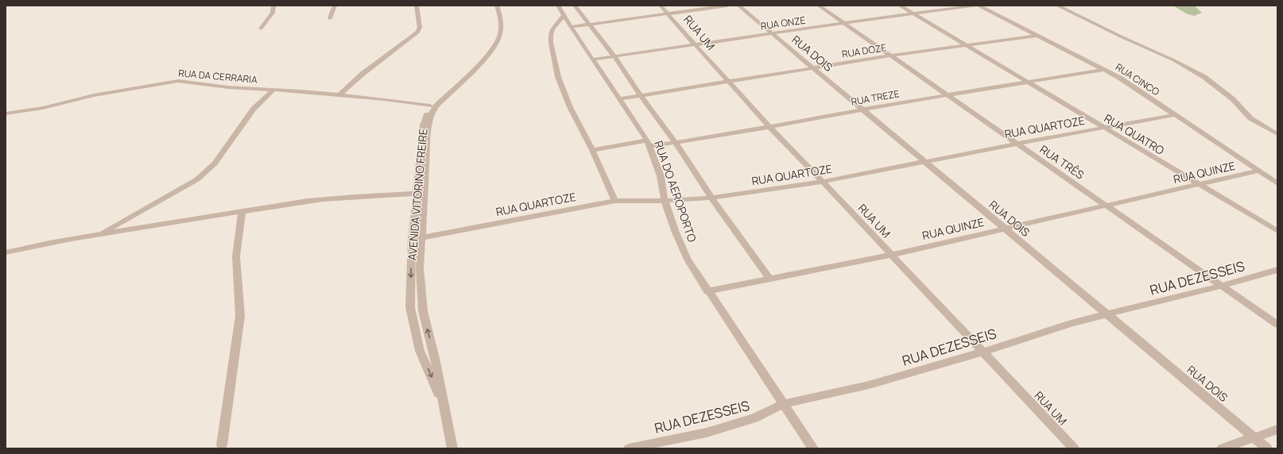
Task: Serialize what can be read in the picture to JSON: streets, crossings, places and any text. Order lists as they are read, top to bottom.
{
  "streets": {
    "street": [
      "RUA ONZE",
      "RUA UM",
      "RUA DOZE",
      "RUA DOIS",
      "RUA DA CERRARIA",
      "RUA CINCO",
      "RUA TREZE",
      "RUA QUARTOZE",
      "RUA QUATRO",
      "RUA TRÊS",
      "RUA QUINZE",
      "RUA DO AEROPORTO",
      "AVENIDA VITORINO FREIRE",
      "RUA DEZESSEIS"
    ]
  },
  "crossings": [
    ["RUA ONZE", "RUA UM"],
    ["RUA ONZE", "RUA DOIS"],
    ["RUA ONZE", "RUA QUATRO"],
    ["RUA ONZE", "RUA TRÊS"],
    ["RUA ONZE", "RUA DO AEROPORTO"],
    ["RUA UM", "RUA DOZE"],
    ["RUA UM", "RUA TREZE"],
    ["RUA UM", "RUA QUARTOZE"],
    ["RUA UM", "RUA QUINZE"],
    ["RUA UM", "RUA DEZESSEIS"],
    ["RUA DOZE", "RUA DOIS"],
    ["RUA DOZE", "RUA CINCO"],
    ["RUA DOZE", "RUA QUATRO"],
    ["RUA DOZE", "RUA TRÊS"],
    ["RUA DOZE", "RUA DO AEROPORTO"],
    ["RUA DOIS", "RUA TREZE"],
    ["RUA DOIS", "RUA QUARTOZE"],
    ["RUA DOIS", "RUA QUINZE"],
    ["RUA DOIS", "RUA DEZESSEIS"],
    ["RUA DA CERRARIA", "AVENIDA VITORINO FREIRE"],
    ["RUA CINCO", "RUA TREZE"],
    ["RUA CINCO", "RUA QUARTOZE"],
    ["RUA CINCO", "RUA QUINZE"],
    ["RUA TREZE", "RUA QUATRO"],
    ["RUA TREZE", "RUA TRÊS"],
    ["RUA TREZE", "RUA DO AEROPORTO"],
    ["RUA QUARTOZE", "RUA QUATRO"],
    ["RUA QUARTOZE", "RUA TRÊS"],
    ["RUA QUARTOZE", "RUA DO AEROPORTO"],
    ["RUA QUARTOZE", "AVENIDA VITORINO FREIRE"],
    ["RUA QUATRO", "RUA QUINZE"],
    ["RUA TRÊS", "RUA QUINZE"],
    ["RUA TRÊS", "RUA DEZESSEIS"],
    ["RUA QUINZE", "RUA DO AEROPORTO"],
    ["RUA DO AEROPORTO", "RUA DEZESSEIS"]
  ]
}
